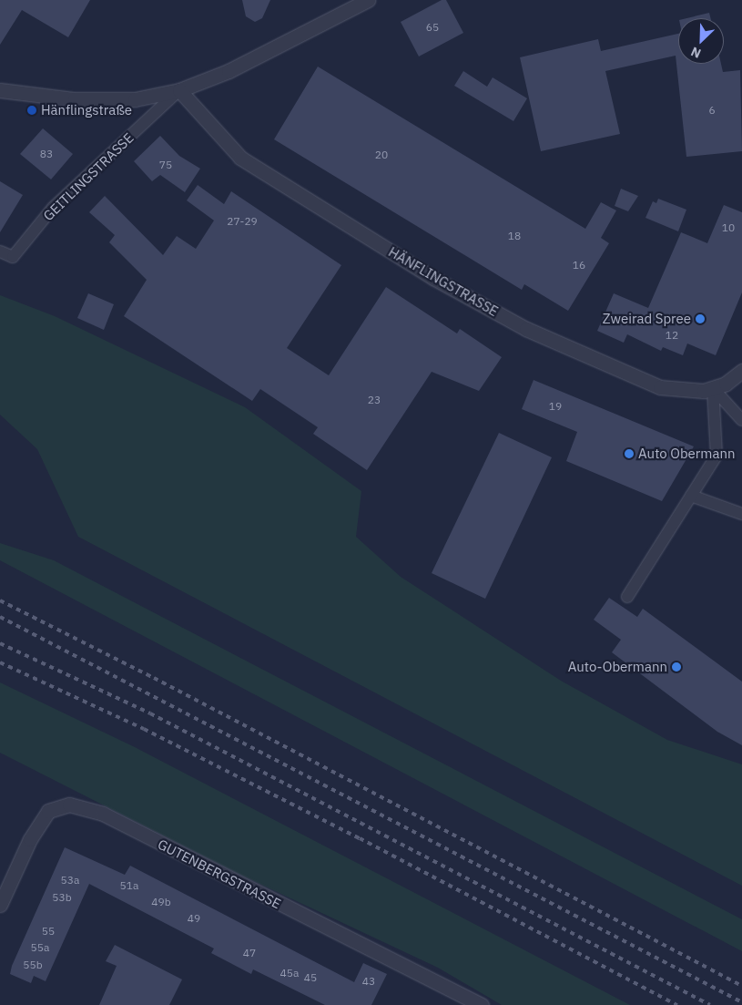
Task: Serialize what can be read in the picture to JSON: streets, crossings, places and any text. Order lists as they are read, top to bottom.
{
  "streets": {
    "street": ["GEITLINGSTRASSE", "HÄNFLINGSTRASSE", "GUTENBERGSTRASSE"]
  },
  "crossings": [
    ["GEITLINGSTRASSE", "HÄNFLINGSTRASSE"]
  ],
  "places": [
    "Hänflingstraße",
    "Zweirad Spree",
    "Auto Obermann",
    "Auto-Obermann"
  ],
  "house_numbers": [
    "65",
    "6",
    "83",
    "20",
    "75",
    "27-29",
    "10",
    "18",
    "16",
    "12",
    "23",
    "19",
    "53a",
    "51a",
    "53b",
    "49b",
    "49",
    "55",
    "55a",
    "47",
    "55b",
    "45a",
    "45",
    "43"
  ],
  "north": "bottom left"
}
